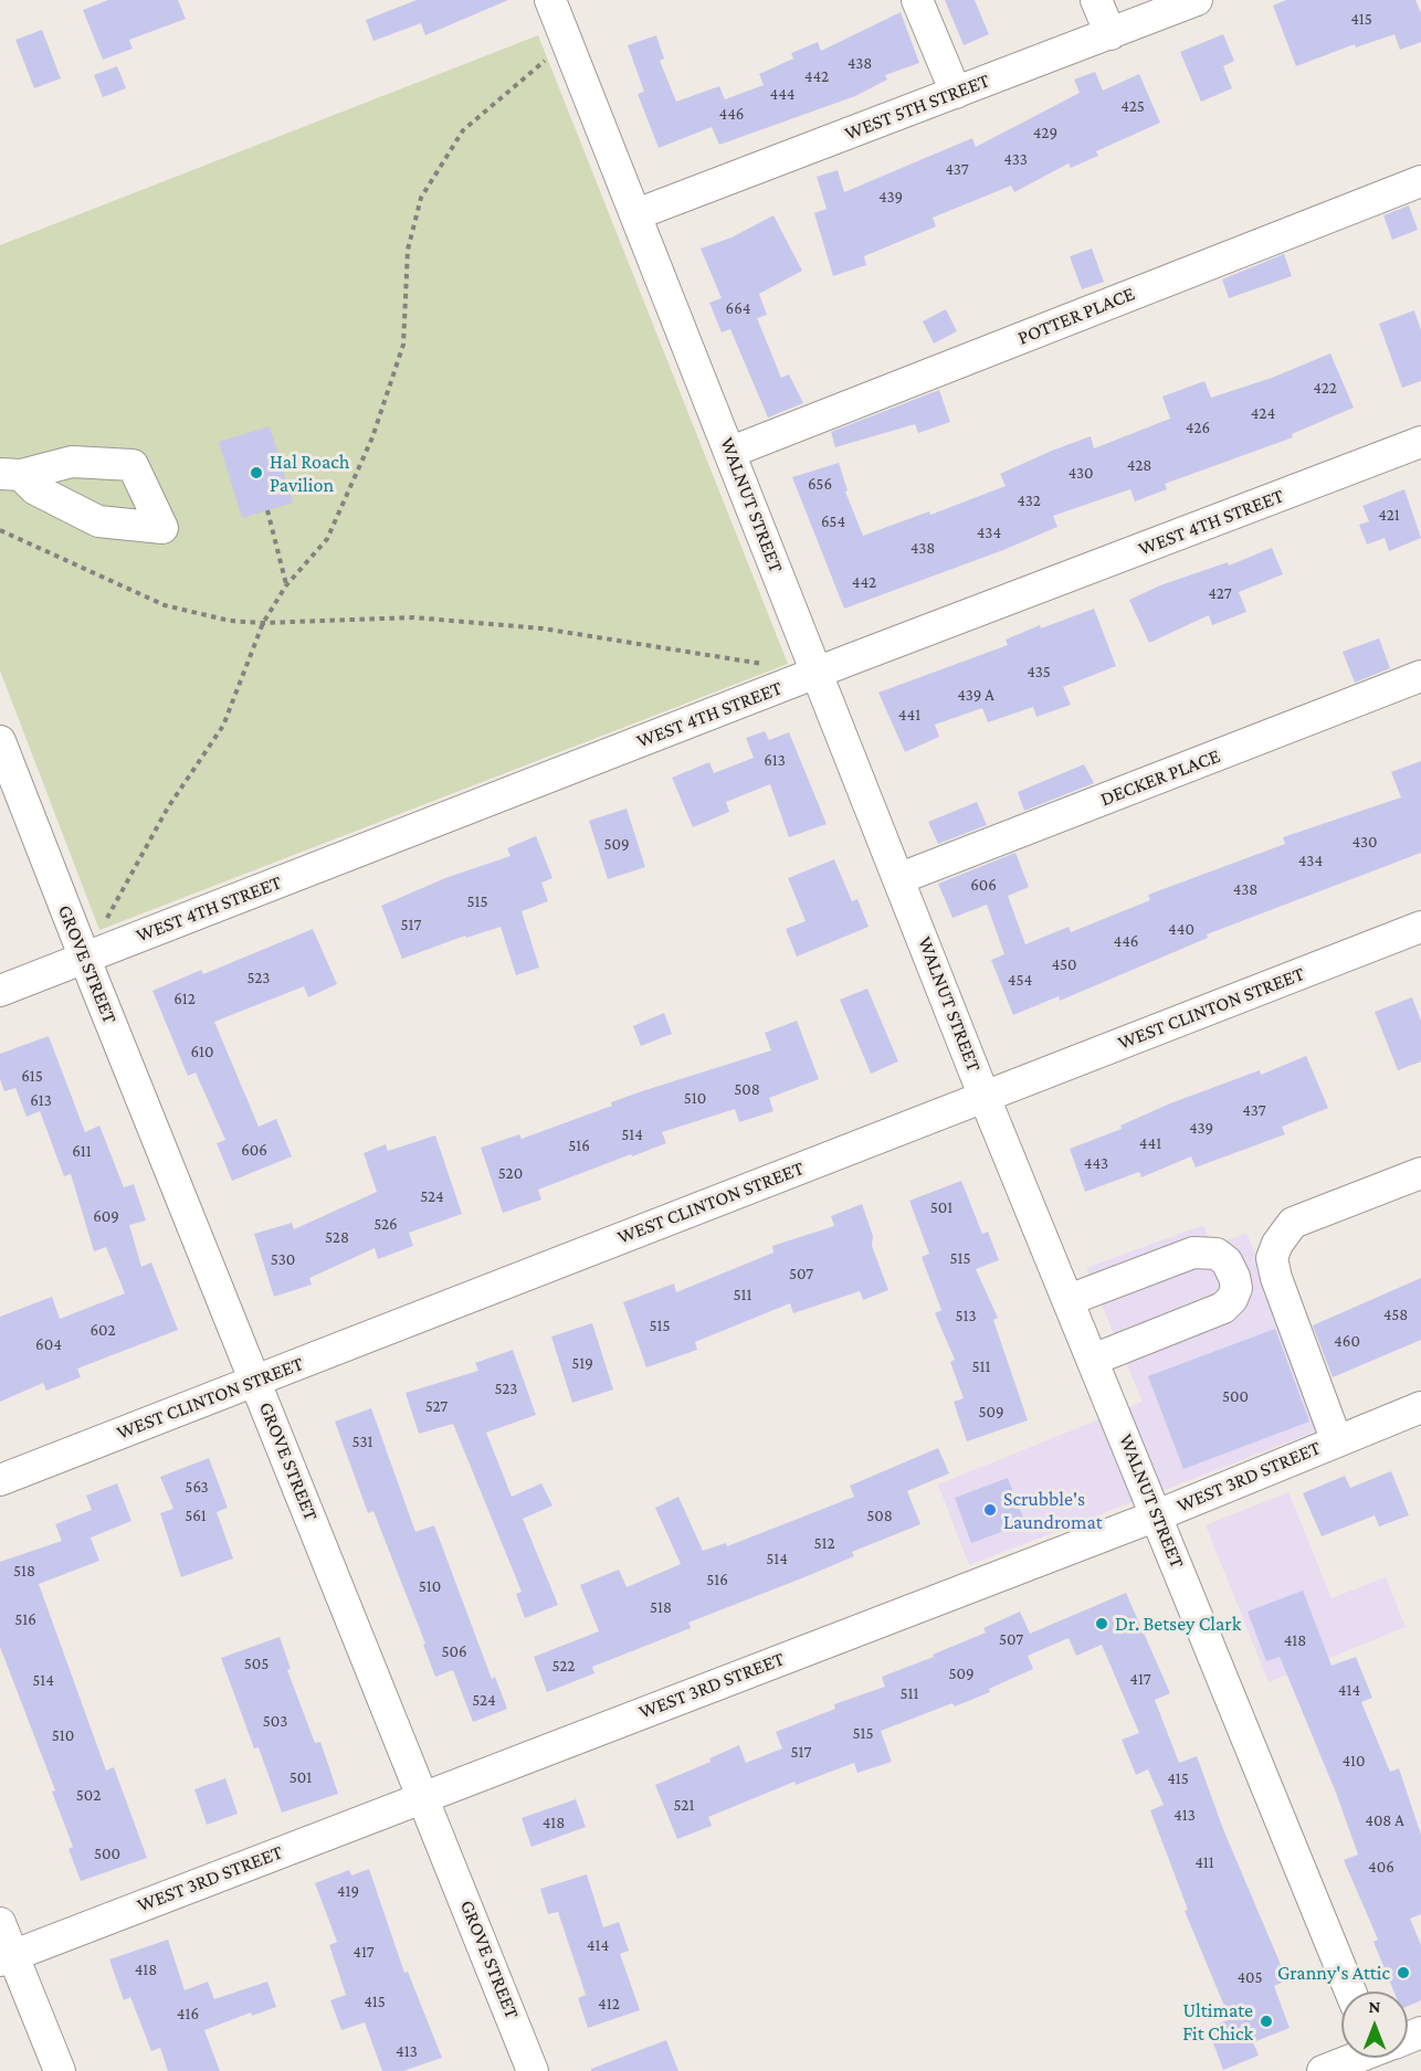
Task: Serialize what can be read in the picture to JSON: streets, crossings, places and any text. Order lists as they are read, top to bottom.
{
  "streets": {
    "street": [
      "WEST 5TH STREET",
      "POTTER PLACE",
      "WALNUT STREET",
      "WEST 4TH STREET",
      "DECKER PLACE",
      "GROVE STREET",
      "WEST CLINTON STREET",
      "WEST 3RD STREET"
    ]
  },
  "crossings": [
    ["WEST 5TH STREET", "WALNUT STREET"],
    ["POTTER PLACE", "WALNUT STREET"],
    ["WALNUT STREET", "WEST 4TH STREET"],
    ["WALNUT STREET", "DECKER PLACE"],
    ["WALNUT STREET", "WEST CLINTON STREET"],
    ["WALNUT STREET", "WEST 3RD STREET"],
    ["WEST 4TH STREET", "GROVE STREET"],
    ["GROVE STREET", "WEST CLINTON STREET"],
    ["GROVE STREET", "WEST 3RD STREET"]
  ],
  "places": [
    "Hal Roach Pavilion",
    "Scrubble's Laundromat",
    "Dr. Betsey Clark",
    "Granny's Attic",
    "Ultimate Fit Chick"
  ],
  "house_numbers": [
    "415",
    "438",
    "442",
    "444",
    "425",
    "446",
    "429",
    "433",
    "437",
    "439",
    "664",
    "422",
    "424",
    "426",
    "428",
    "430",
    "656",
    "432",
    "421",
    "654",
    "434",
    "438",
    "442",
    "427",
    "435",
    "439 A",
    "441",
    "613",
    "430",
    "509",
    "434",
    "606",
    "438",
    "515",
    "517",
    "440",
    "446",
    "450",
    "523",
    "454",
    "612",
    "610",
    "615",
    "508",
    "510",
    "613",
    "437",
    "439",
    "514",
    "441",
    "516",
    "606",
    "611",
    "443",
    "520",
    "524",
    "501",
    "609",
    "526",
    "528",
    "515",
    "530",
    "507",
    "511",
    "458",
    "513",
    "515",
    "602",
    "460",
    "604",
    "519",
    "511",
    "523",
    "500",
    "527",
    "509",
    "531",
    "563",
    "561",
    "508",
    "512",
    "514",
    "518",
    "516",
    "510",
    "518",
    "516",
    "507",
    "418",
    "506",
    "505",
    "522",
    "509",
    "417",
    "514",
    "414",
    "511",
    "524",
    "503",
    "515",
    "510",
    "517",
    "410",
    "501",
    "415",
    "502",
    "521",
    "413",
    "408 A",
    "418",
    "500",
    "411",
    "406",
    "419",
    "414",
    "417",
    "418",
    "405",
    "415",
    "412",
    "416",
    "413"
  ],
  "north": "top"
}
